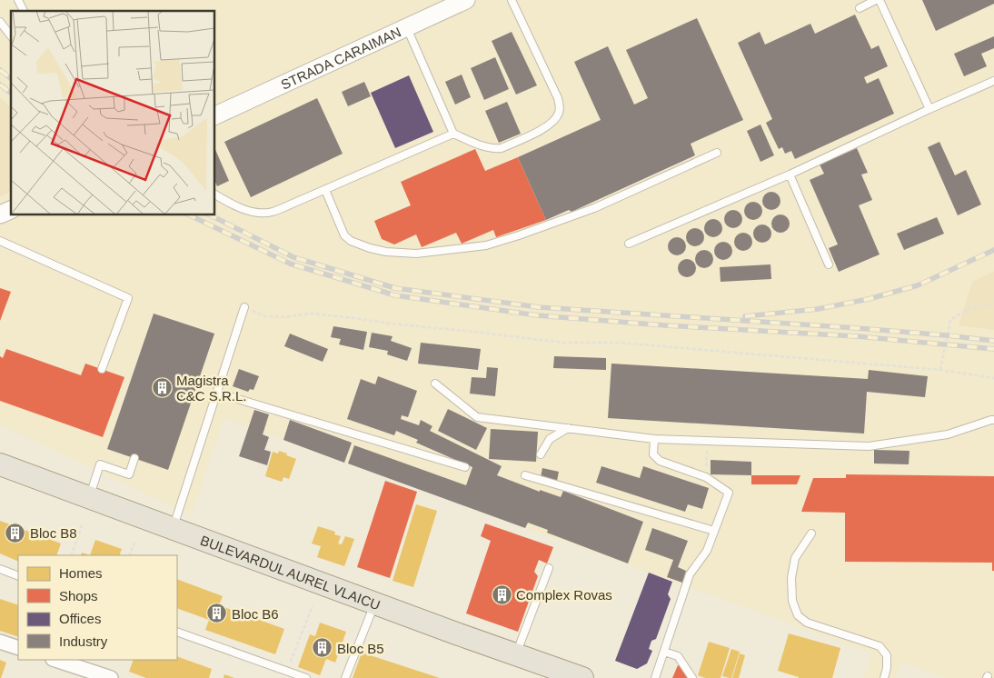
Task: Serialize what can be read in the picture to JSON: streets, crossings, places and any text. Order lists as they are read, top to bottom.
{
  "streets": {
    "main road": ["BULEVARDUL AUREL VLAICU"],
    "street": ["STRADA CARAIMAN"]
  },
  "places": {
    "building": [
      "Magistra C&C S.R.L.",
      "Bloc B8",
      "Complex Rovas",
      "Bloc B6",
      "Bloc B5"
    ]
  },
  "legend": [
    "Homes",
    "Shops",
    "Offices",
    "Industry"
  ]
}
